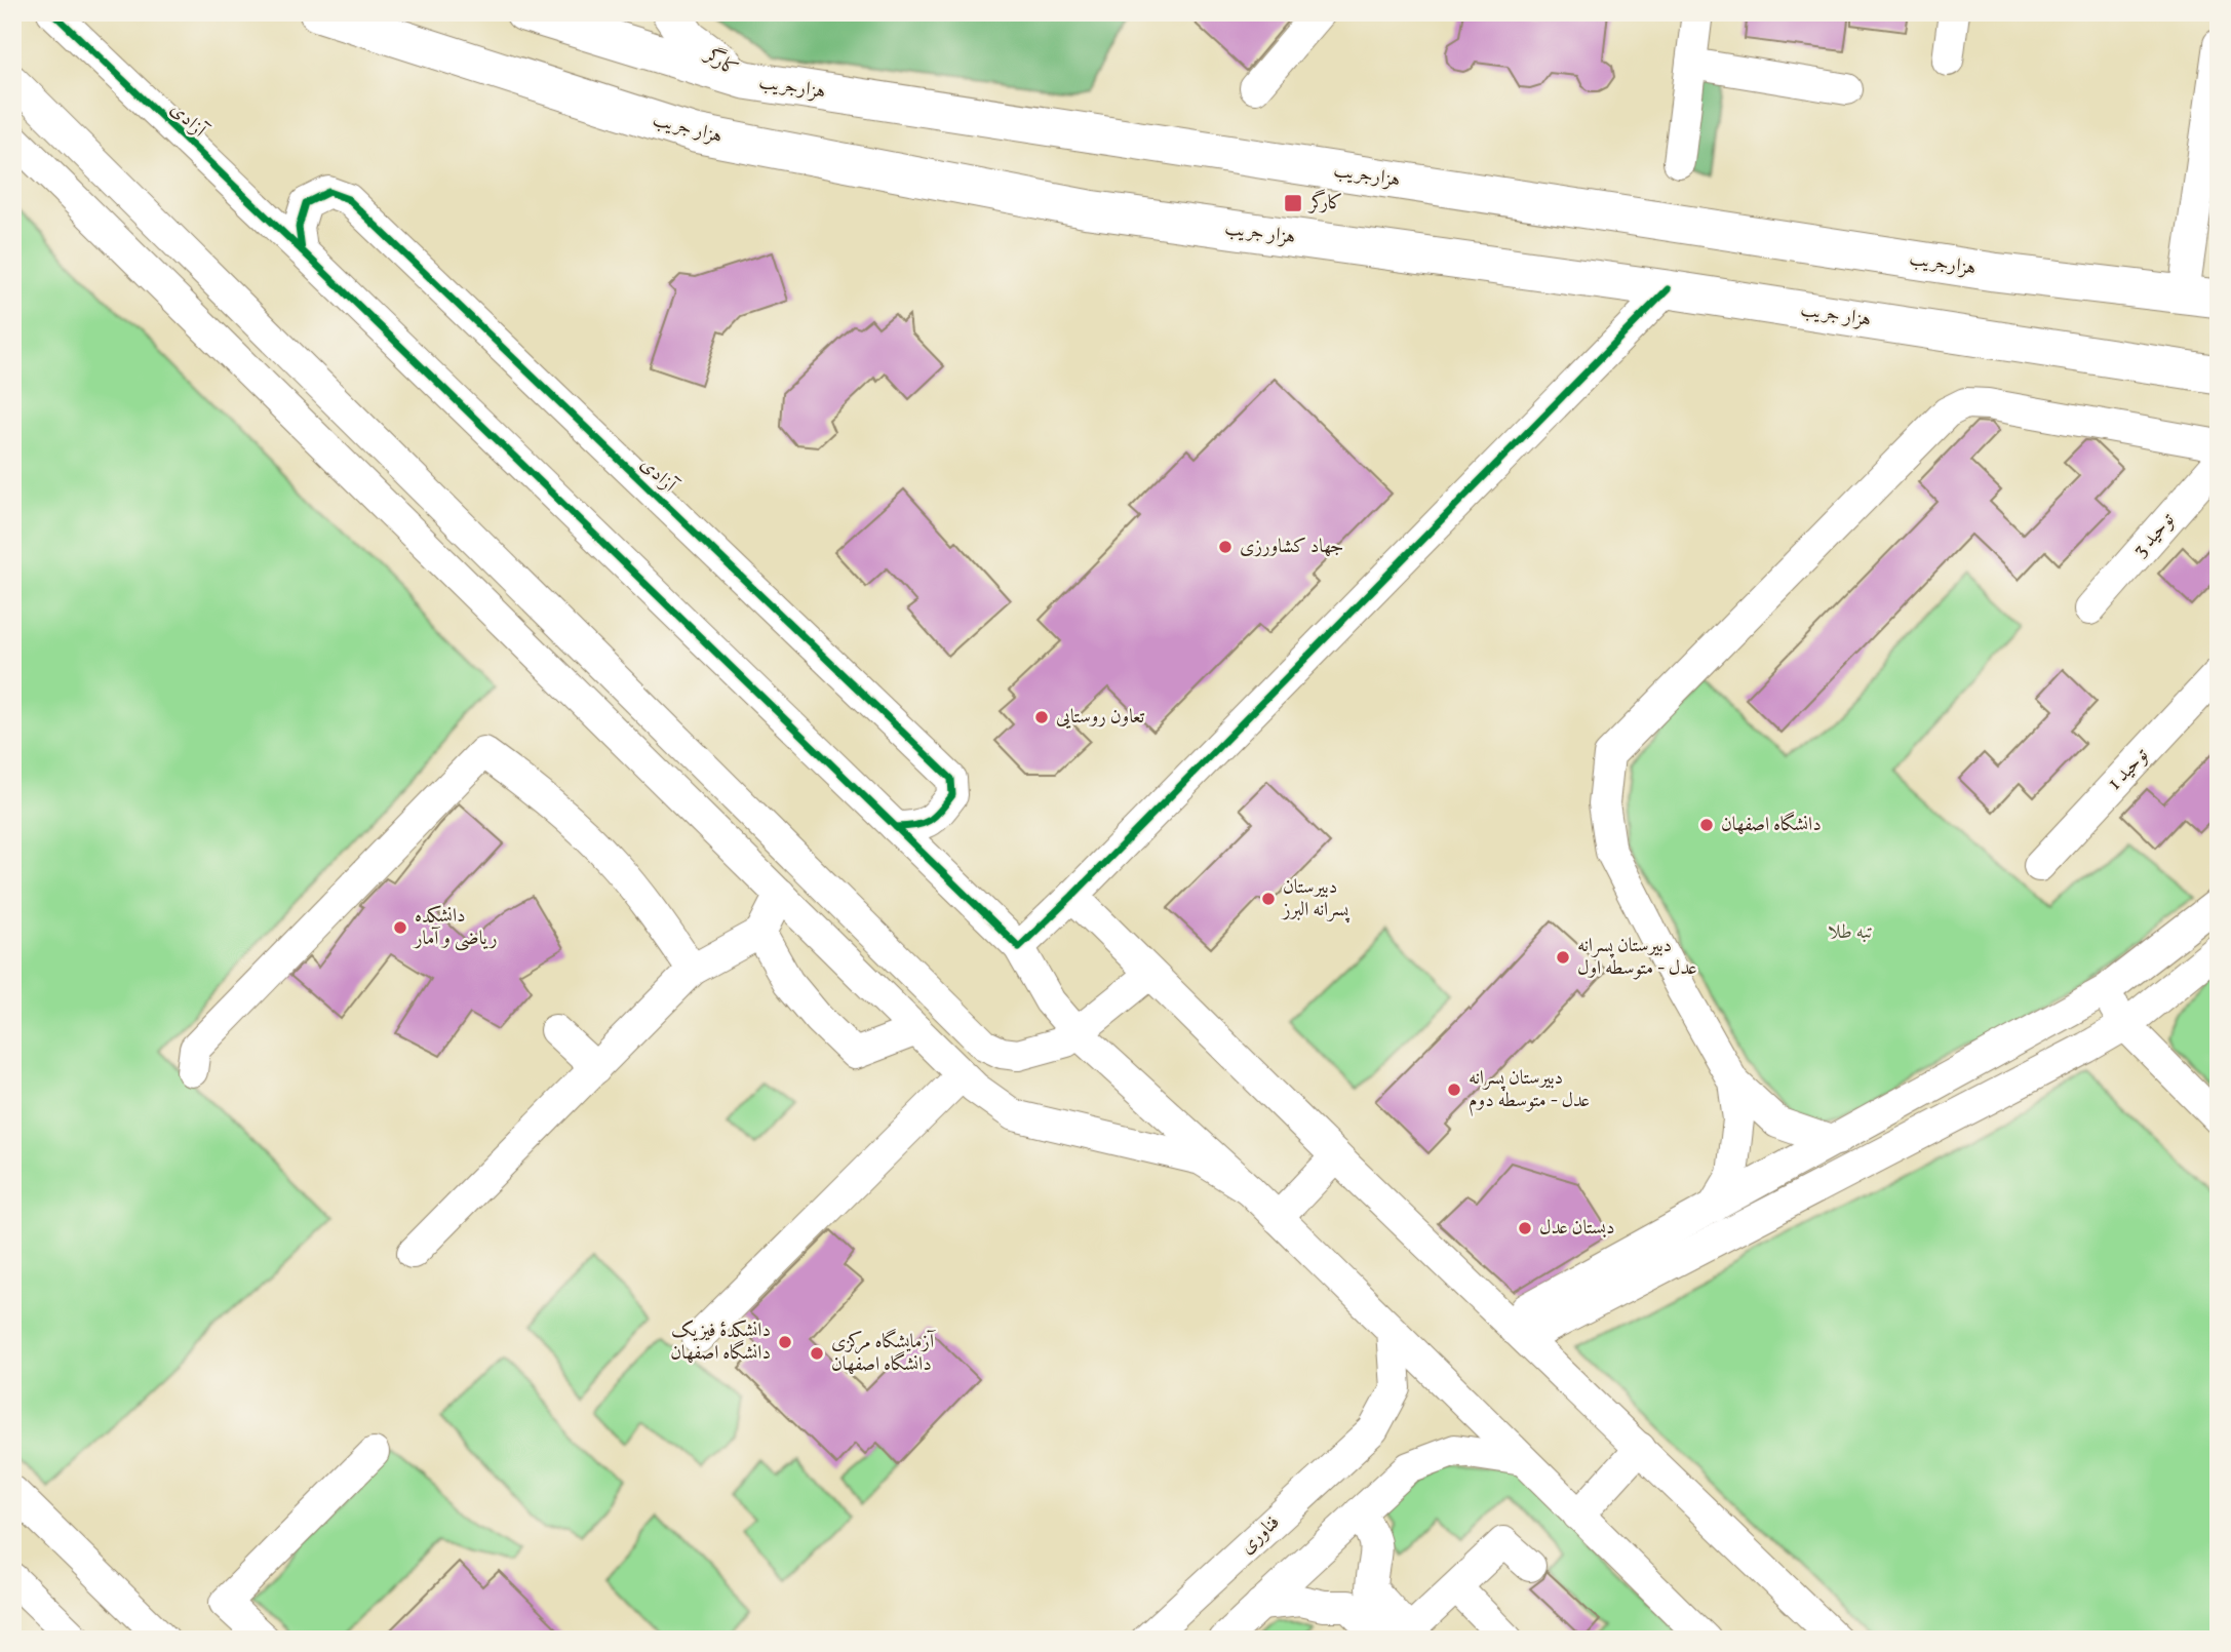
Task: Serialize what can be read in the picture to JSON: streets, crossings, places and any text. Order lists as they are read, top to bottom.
{
  "streets": {
    "main road": ["کارگر", "هزارجریب", "هزار جریب"],
    "street": [
      "آزادی",
      "توحید 3",
      "توحید 1",
      "فناوری"
    ]
  },
  "crossings": [
    ["کارگر", "هزارجریب"]
  ],
  "parks": ["تبه طلا"],
  "places": {
    "transit": ["کارگر"],
    "other": [
      "جهاد کشاورزی",
      "تعاون روستایی",
      "دانشگاه اصفهان",
      "دبیرستان پسرانه البرز",
      "دانشکده ریاضی و آمار",
      "دبیرستان پسرانه عدل - متوسطه اول",
      "دبیرستان پسرانه عدل - متوسطه دوم",
      "دبستان عدل",
      "دانشکدهٔ فیزیک دانشگاه اصفهان",
      "آزمایشگاه مرکزی دانشگاه اصفهان"
    ]
  }
}
